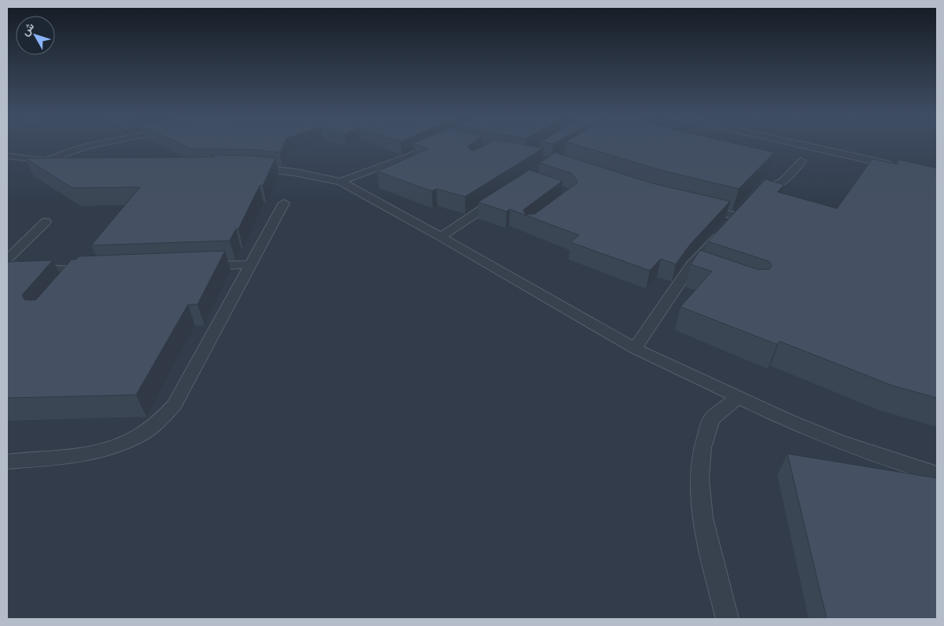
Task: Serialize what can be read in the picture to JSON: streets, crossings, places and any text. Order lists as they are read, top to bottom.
{
  "north": "top left"
}
